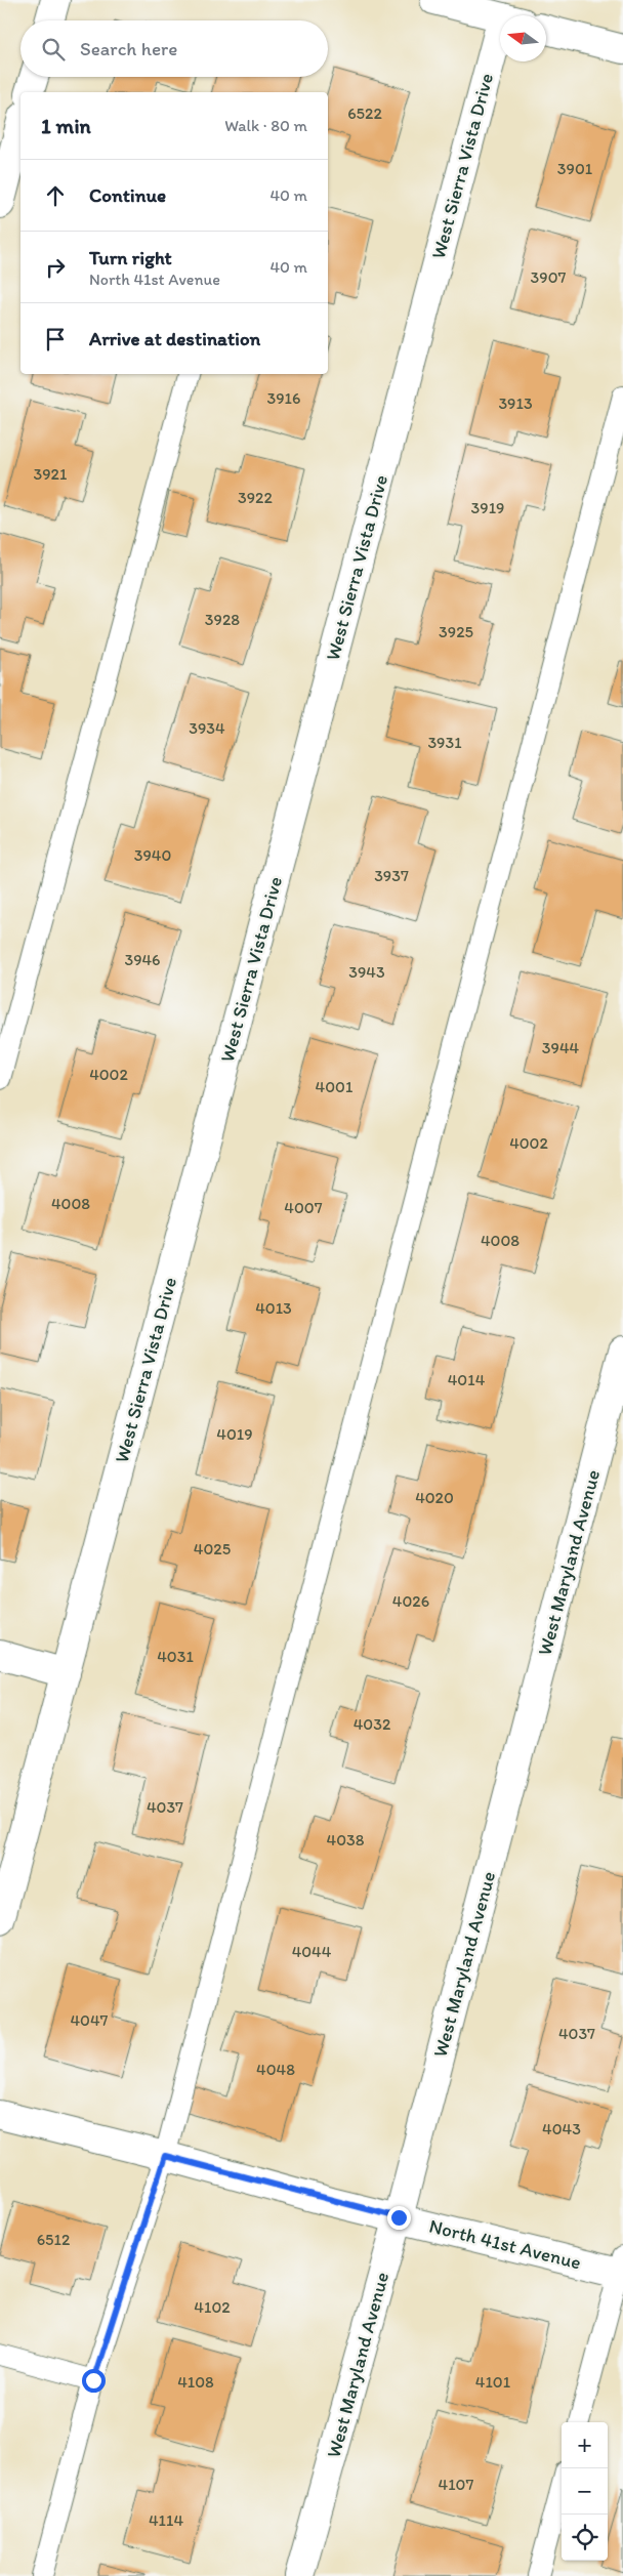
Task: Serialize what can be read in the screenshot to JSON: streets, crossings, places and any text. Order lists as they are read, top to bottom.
{
  "streets": {
    "street": ["West Sierra Vista Drive", "West Maryland Avenue", "North 41st Avenue"]
  },
  "crossings": [
    ["West Maryland Avenue", "North 41st Avenue"]
  ],
  "house_numbers": [
    "6522",
    "3901",
    "3907",
    "3916",
    "3913",
    "3921",
    "3922",
    "3919",
    "3928",
    "3925",
    "3934",
    "3931",
    "3940",
    "3937",
    "3946",
    "3943",
    "3944",
    "4002",
    "4001",
    "4002",
    "4008",
    "4007",
    "4008",
    "4013",
    "4014",
    "4019",
    "4020",
    "4025",
    "4026",
    "4031",
    "4032",
    "4037",
    "4038",
    "4044",
    "4047",
    "4037",
    "4048",
    "4043",
    "6512",
    "4102",
    "4108",
    "4101",
    "4107",
    "4114"
  ],
  "north": "left",
  "page": {
    "search": "Search here",
    "heading": ["1 min", "Walk · 80 m"],
    "list": [
      ["Continue", "40 m"],
      ["Turn right", "North 41st Avenue", "40 m"],
      "Arrive at destination"
    ],
    "map_buttons": ["+", "−"]
  }
}
